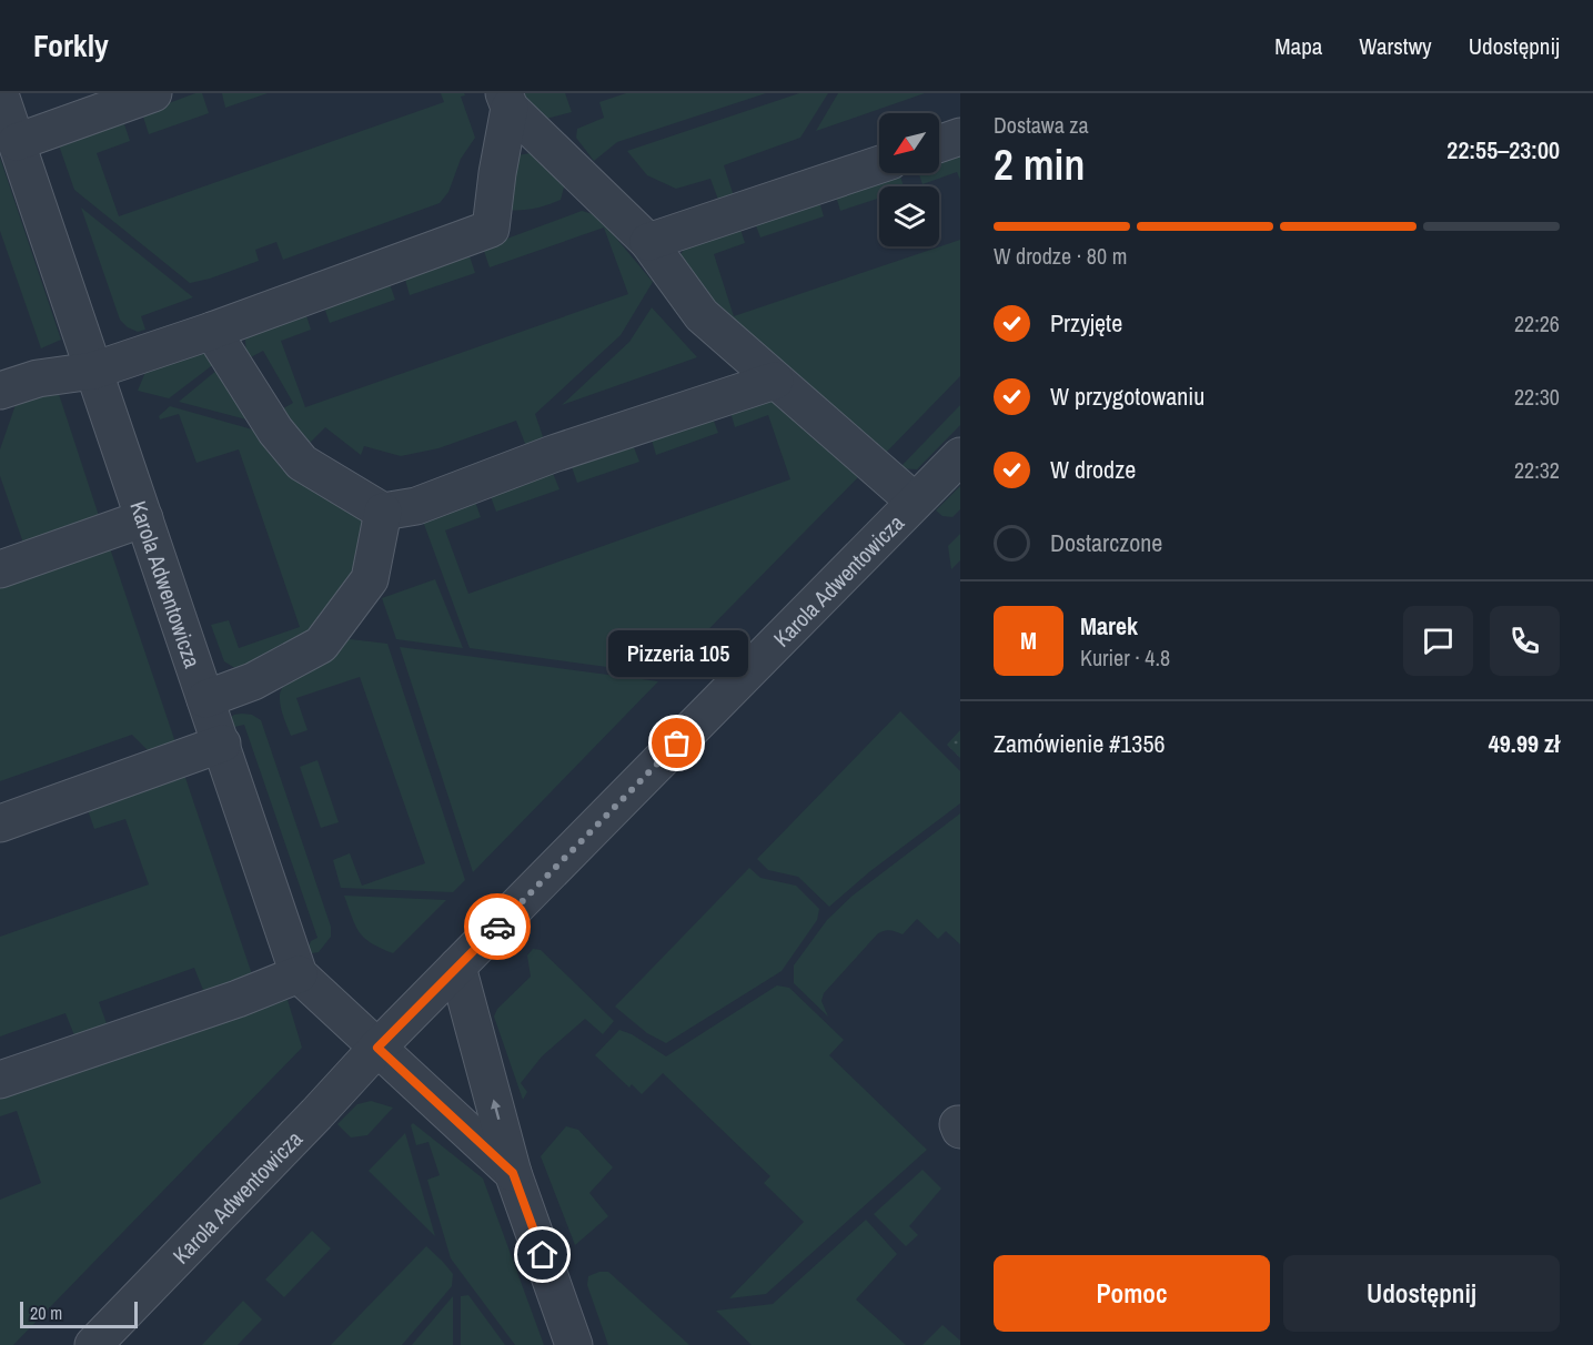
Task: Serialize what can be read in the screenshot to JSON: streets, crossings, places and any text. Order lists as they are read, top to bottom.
{
  "streets": {
    "street": ["Karola Adwentowicza"]
  },
  "places": ["Pizzeria 105"],
  "scale_bar": "20 m",
  "north": "bottom left",
  "page": {
    "header": "Forkly",
    "nav": ["Mapa", "Warstwy", "Udostępnij"],
    "heading": ["2 min", "Dostawa za", "22:55–23:00"],
    "panel": [
      "Marek",
      "Kurier · 4.8",
      "Zamówienie #1356",
      "49.99 zł"
    ],
    "bar": "W drodze · 80 m",
    "list": [
      ["Przyjęte", "22:26"],
      ["W przygotowaniu", "22:30"],
      ["W drodze", "22:32"],
      "Dostarczone"
    ],
    "round": "M",
    "bubble": "Pizzeria 105",
    "buttons": ["Pomoc", "Udostępnij"],
    "scale": "20 m"
  }
}
